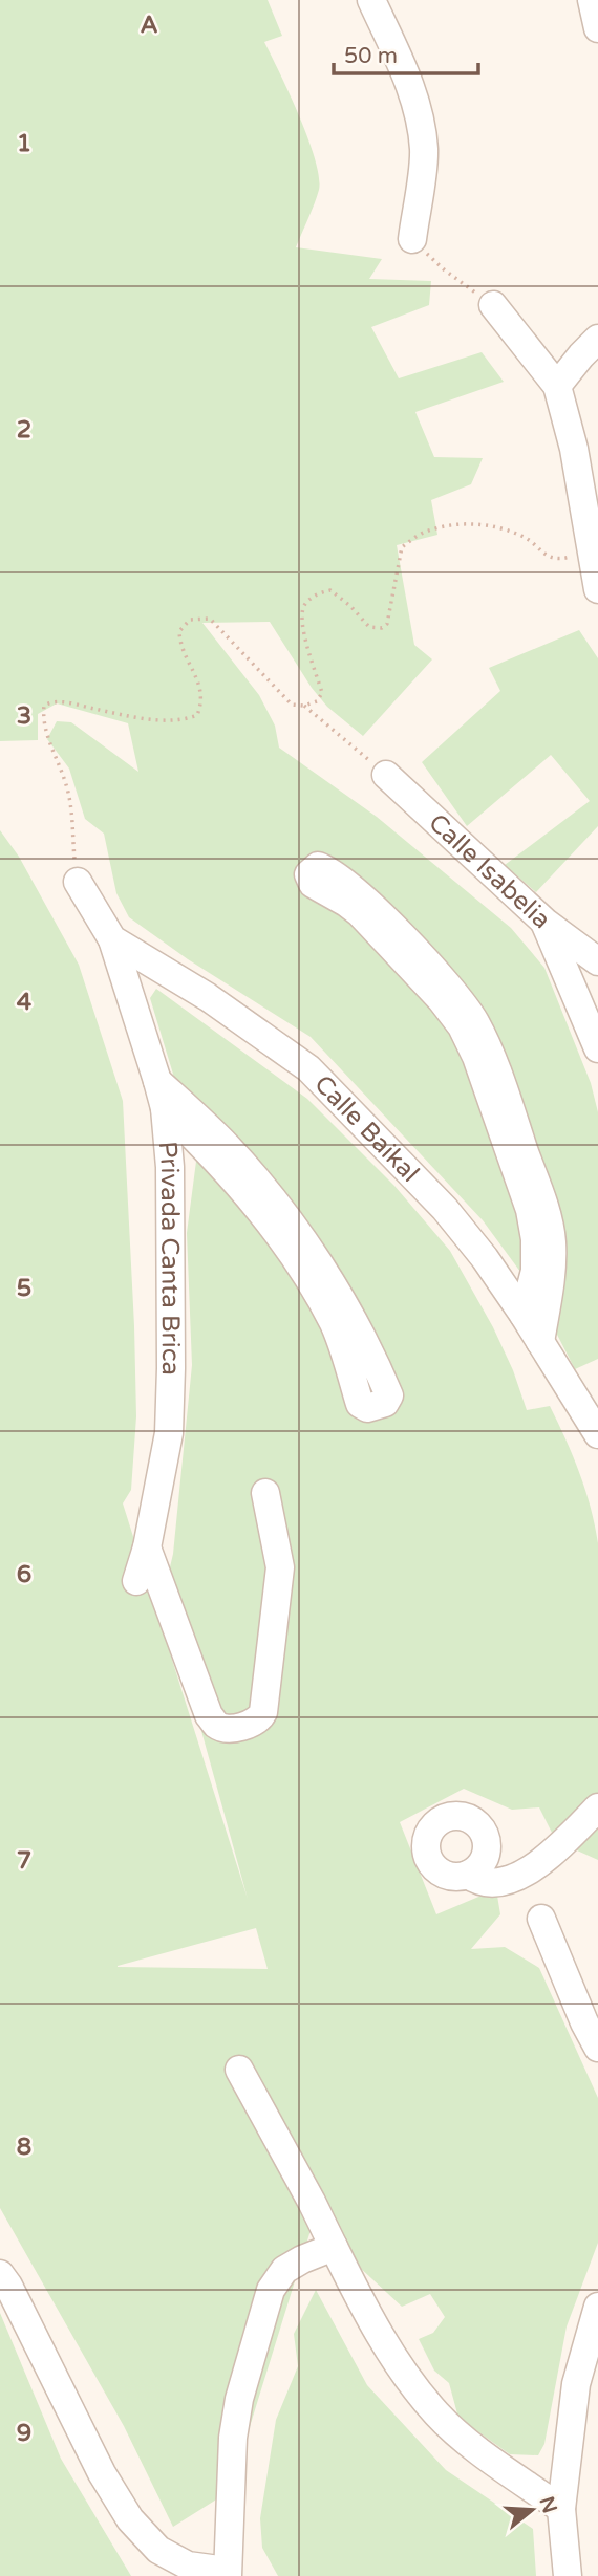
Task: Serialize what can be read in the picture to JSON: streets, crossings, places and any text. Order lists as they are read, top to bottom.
{
  "streets": {
    "street": ["Calle Isabelia", "Calle Baikal", "Privada Canta Brica"]
  },
  "crossings": [
    ["Calle Baikal", "Privada Canta Brica"]
  ],
  "scale_bar": "50 m",
  "north": "right",
  "grid": {
    "columns": ["A"],
    "rows": [
      "1",
      "2",
      "3",
      "4",
      "5",
      "6",
      "7",
      "8",
      "9"
    ]
  }
}
